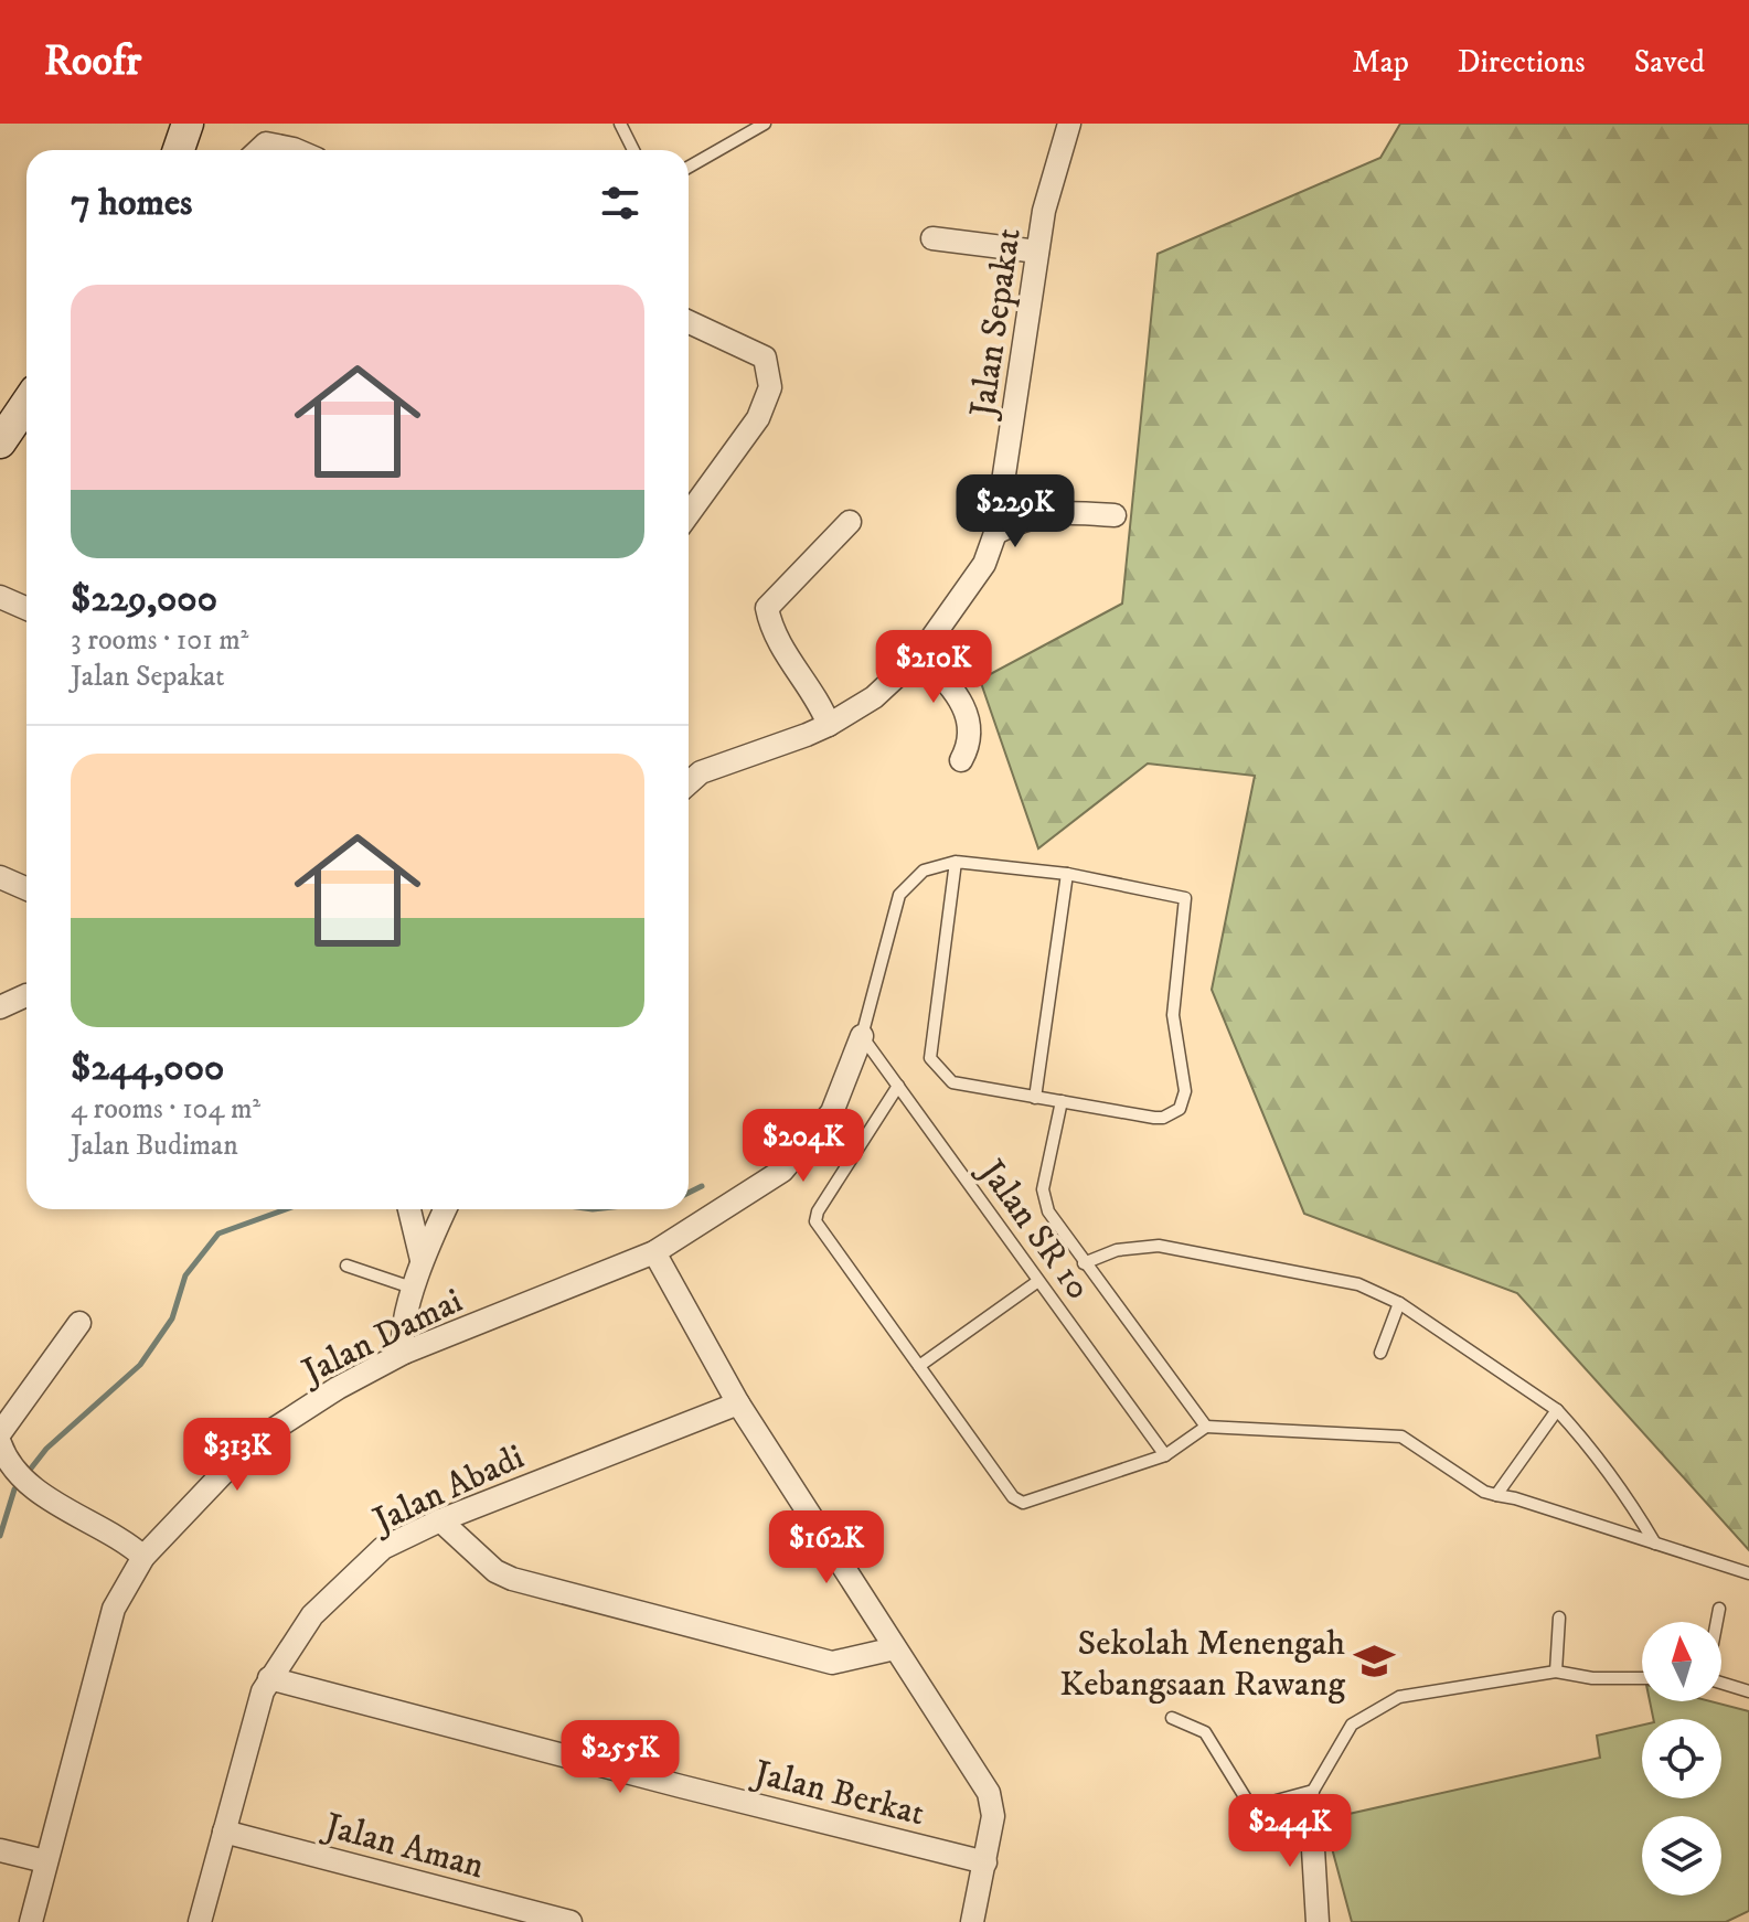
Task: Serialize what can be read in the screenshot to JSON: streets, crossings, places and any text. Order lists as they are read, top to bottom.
{
  "streets": {
    "street": [
      "Jalan Sepakat",
      "Jalan Damai",
      "Jalan Abadi",
      "Jalan Berkat",
      "Jalan Aman"
    ],
    "lane": ["Jalan SR 10"]
  },
  "crossings": [
    ["Jalan SR 10", "Jalan Damai"],
    ["Jalan Abadi", "Jalan Berkat"],
    ["Jalan Abadi", "Jalan Aman"]
  ],
  "places": {
    "school or university": ["Sekolah Menengah Kebangsaan Rawang"]
  },
  "north": "top",
  "page": {
    "header": "Roofr",
    "nav": ["Map", "Directions", "Saved"],
    "heading": "7 homes",
    "list": [
      {
        "name": "$229,000",
        "note": "3 rooms · 101 m² · Jalan Sepakat"
      },
      {
        "name": "$244,000",
        "note": "4 rooms · 104 m² · Jalan Budiman"
      }
    ],
    "price": [
      "$229K",
      "$210K",
      "$204K",
      "$313K",
      "$162K",
      "$255K",
      "$244K"
    ]
  }
}
